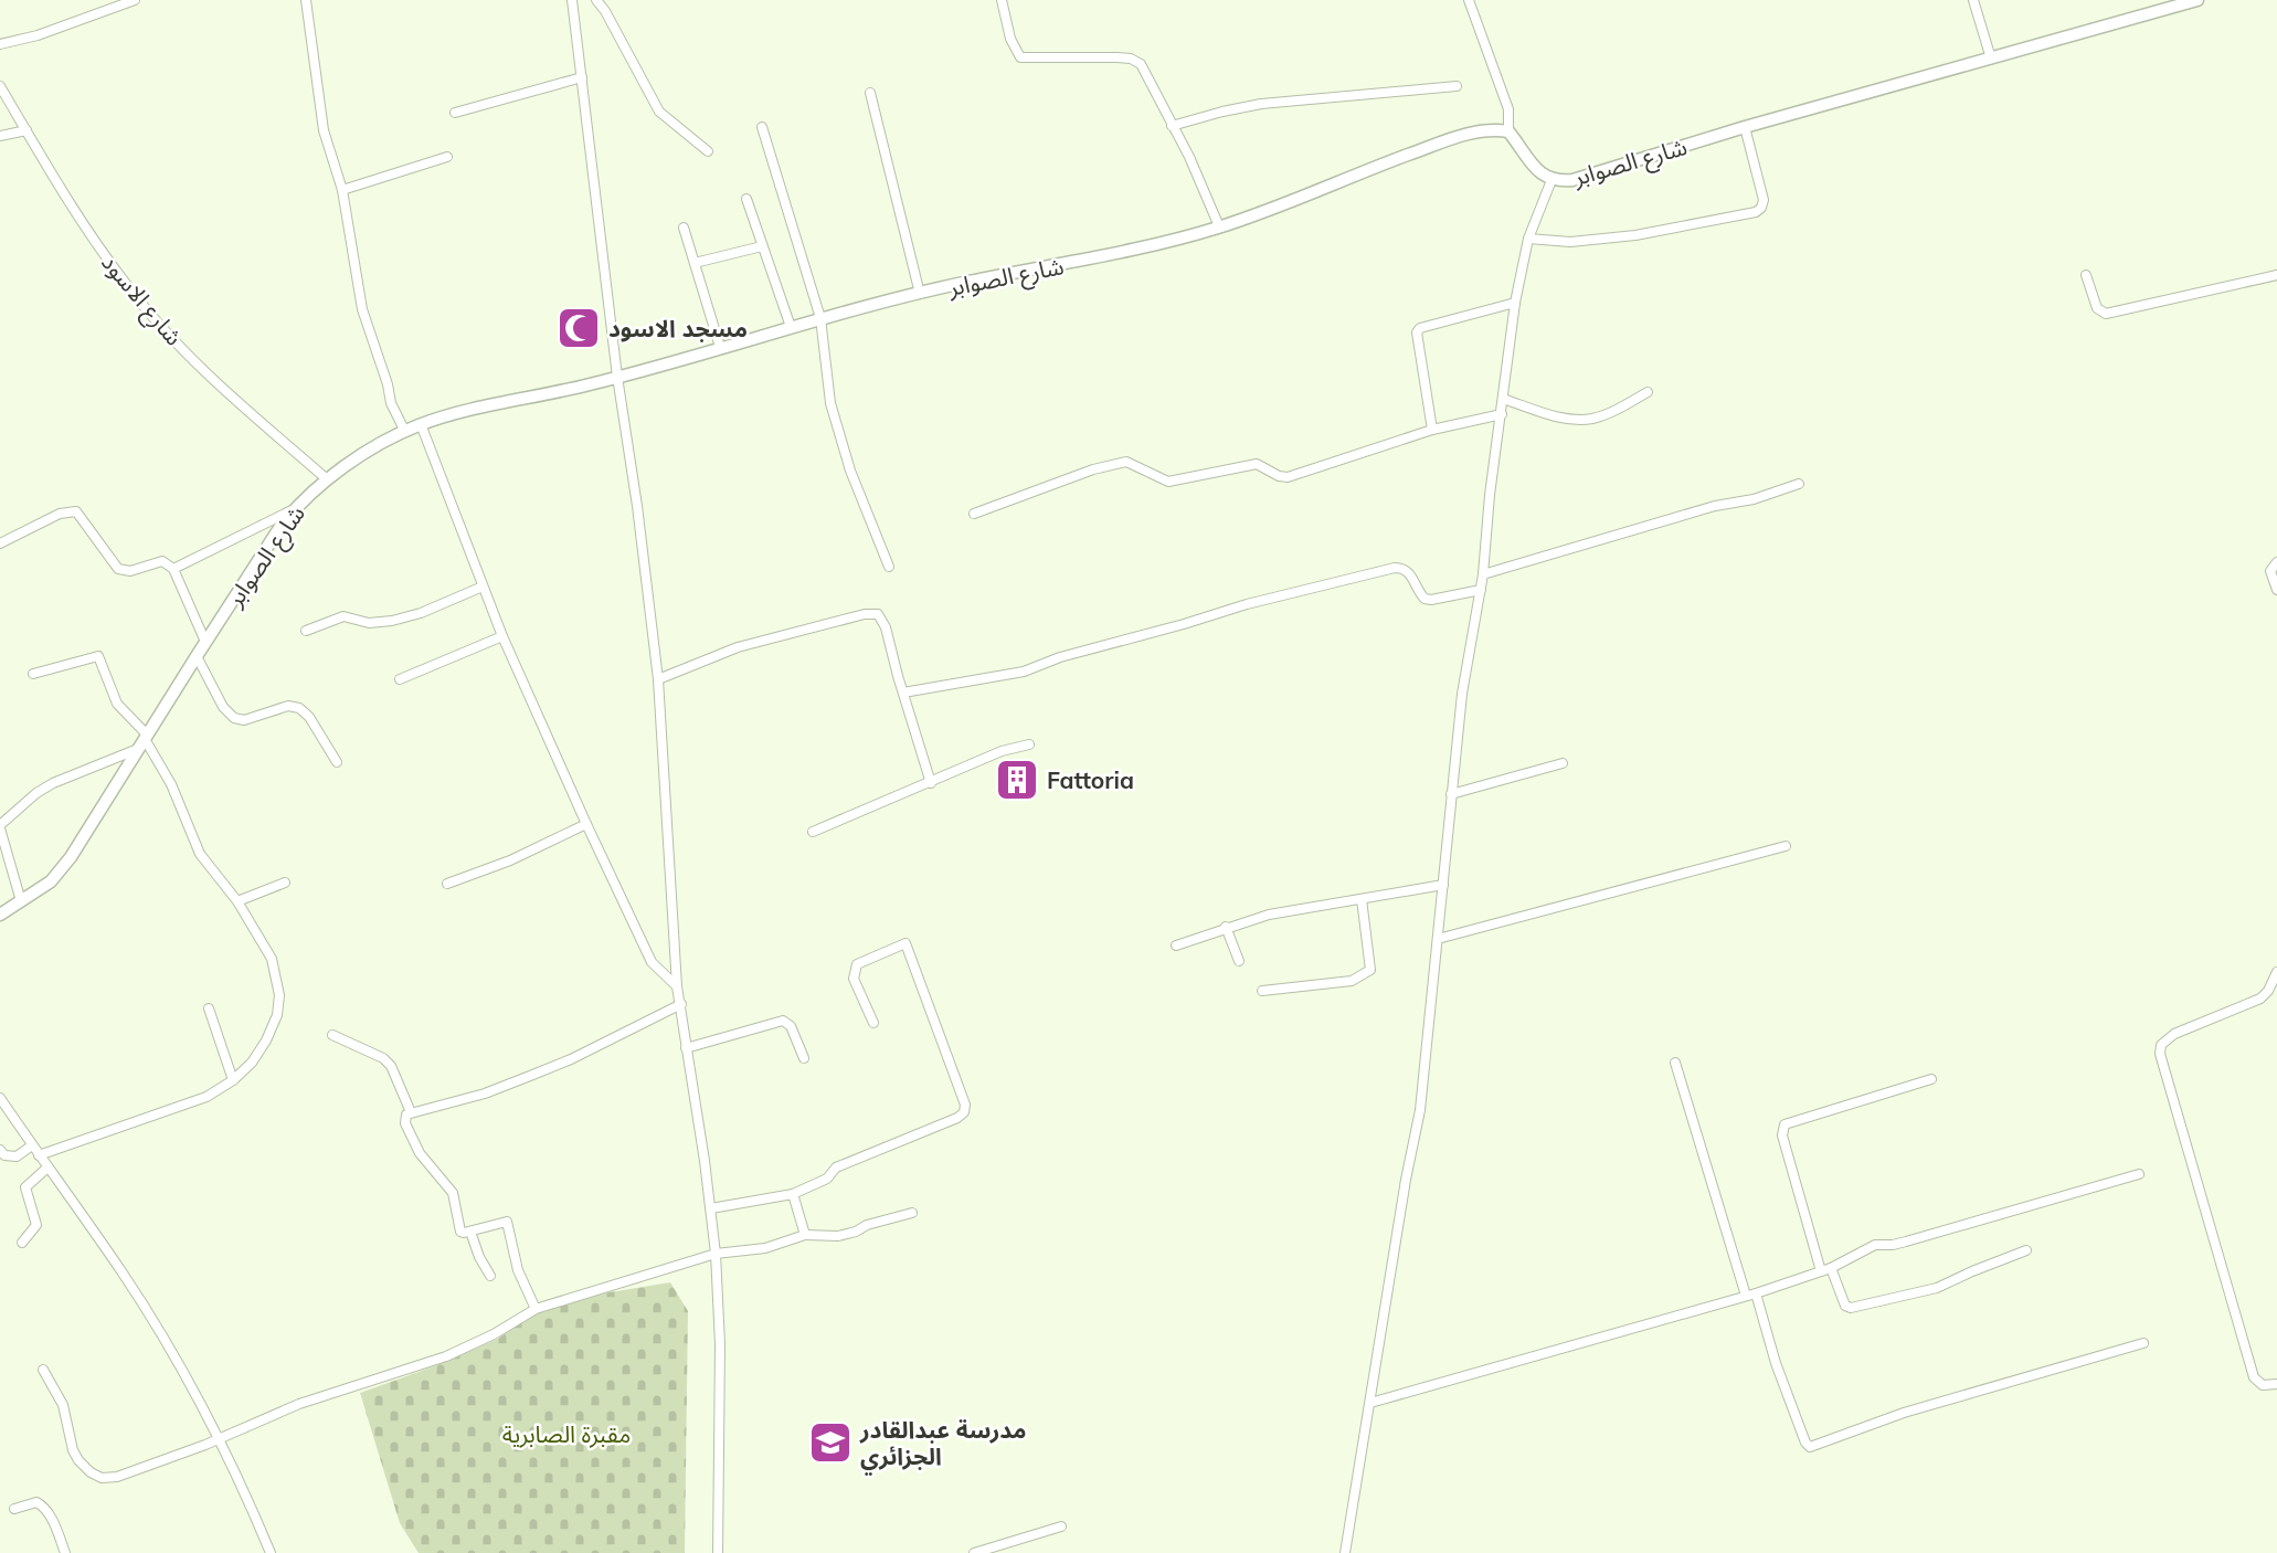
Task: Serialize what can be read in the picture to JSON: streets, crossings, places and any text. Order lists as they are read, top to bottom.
{
  "streets": {
    "street": ["شارع الصوابر", "شارع الاسود"]
  },
  "crossings": [
    ["شارع الصوابر", "شارع الاسود"]
  ],
  "parks": ["مقبرة الصابرية"],
  "places": {
    "mosque": ["مسجد الاسود"],
    "building": ["Fattoria"],
    "school or university": ["مدرسة عبدالقادر الجزائري"]
  }
}
